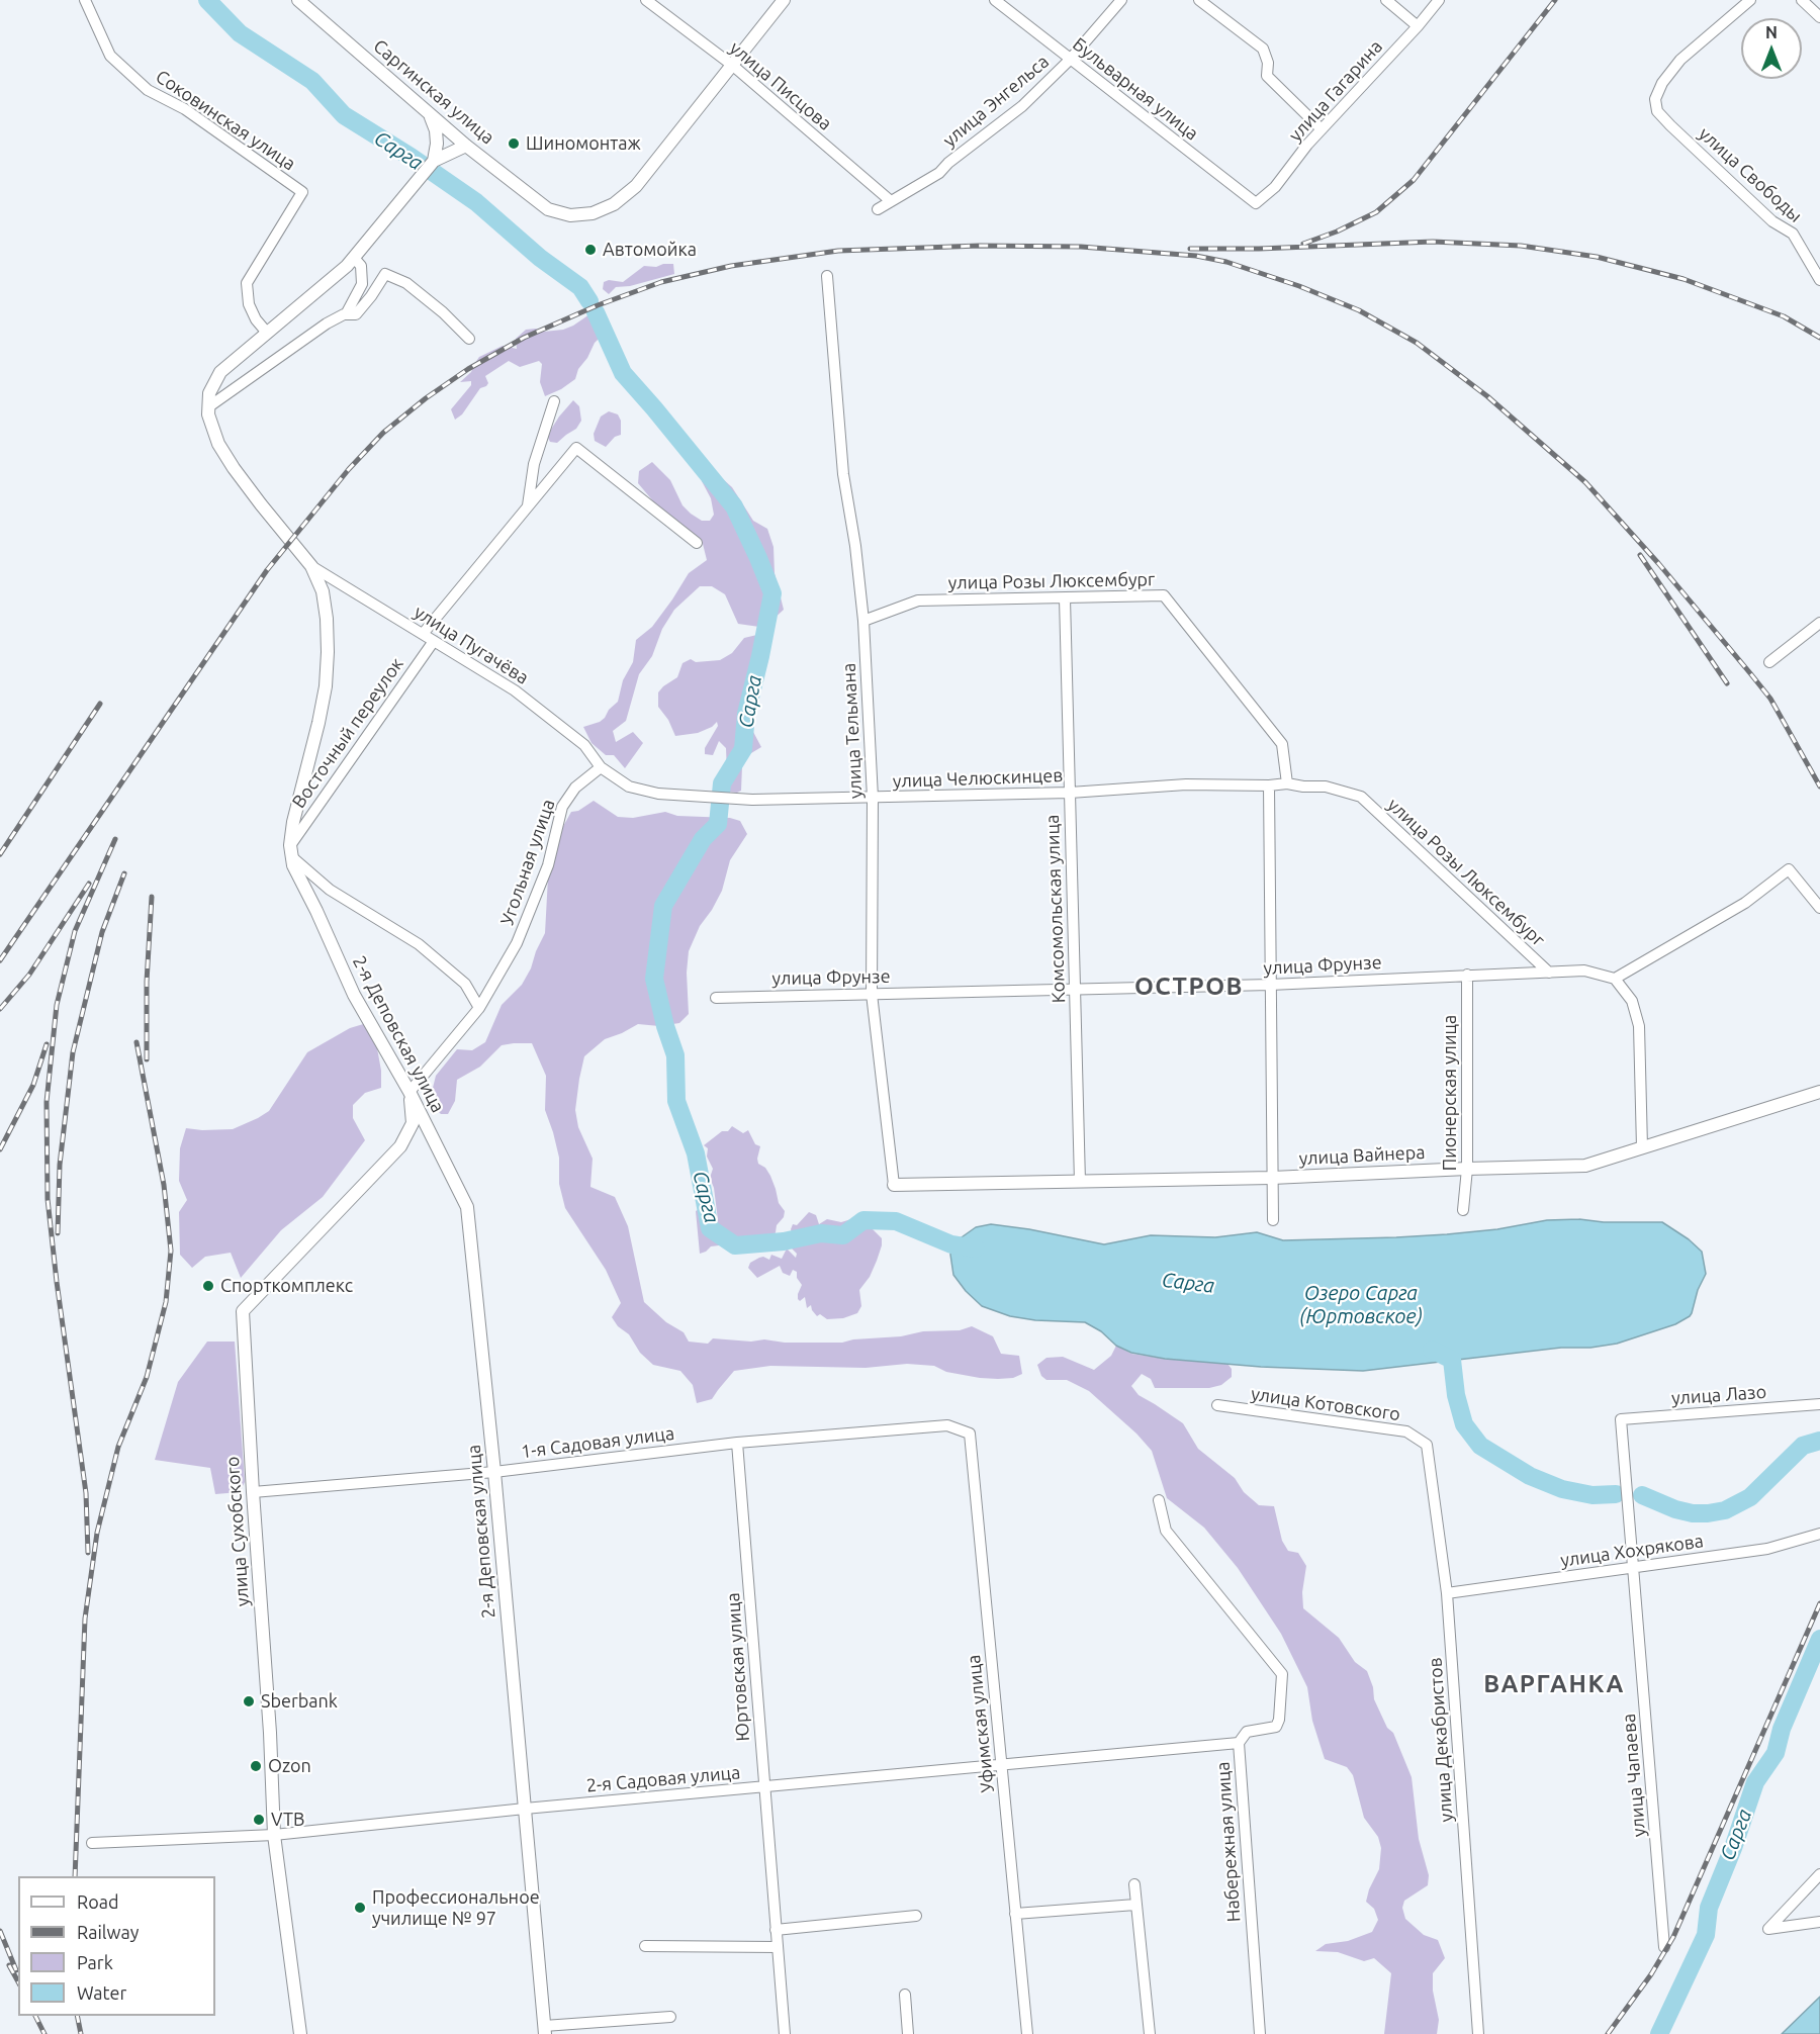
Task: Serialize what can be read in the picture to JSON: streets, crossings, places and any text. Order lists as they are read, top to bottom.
{
  "streets": {
    "street": [
      "улица Писцова",
      "Бульварная улица",
      "улица Гагарина",
      "Саргинская улица",
      "улица Энгельса",
      "Соковинская улица",
      "улица Свободы",
      "улица Розы Люксембург",
      "улица Пугачёва",
      "улица Тельмана",
      "Восточный переулок",
      "улица Челюскинцев",
      "Угольная улица",
      "Комсомольская улица",
      "улица Фрунзе",
      "2-я Деповская улица",
      "Пионерская улица",
      "улица Вайнера",
      "улица Лазо",
      "улица Котовского",
      "1-я Садовая улица",
      "улица Сухобского",
      "улица Хохрякова",
      "Юртовская улица",
      "Уфимская улица",
      "улица Декабристов",
      "улица Чапаева",
      "2-я Садовая улица",
      "Набережная улица"
    ]
  },
  "crossings": [
    ["улица Писцова", "Саргинская улица"],
    ["улица Писцова", "улица Энгельса"],
    ["Бульварная улица", "улица Гагарина"],
    ["Бульварная улица", "улица Энгельса"],
    ["улица Розы Люксембург", "улица Тельмана"],
    ["улица Розы Люксембург", "улица Челюскинцев"],
    ["улица Розы Люксембург", "Комсомольская улица"],
    ["улица Розы Люксембург", "улица Фрунзе"],
    ["улица Пугачёва", "Восточный переулок"],
    ["улица Пугачёва", "улица Челюскинцев"],
    ["улица Пугачёва", "Угольная улица"],
    ["улица Тельмана", "улица Челюскинцев"],
    ["улица Тельмана", "улица Фрунзе"],
    ["улица Тельмана", "улица Вайнера"],
    ["Восточный переулок", "2-я Деповская улица"],
    ["улица Челюскинцев", "Угольная улица"],
    ["улица Челюскинцев", "Комсомольская улица"],
    ["Угольная улица", "2-я Деповская улица"],
    ["Угольная улица", "улица Сухобского"],
    ["Комсомольская улица", "улица Фрунзе"],
    ["Комсомольская улица", "улица Вайнера"],
    ["улица Фрунзе", "Пионерская улица"],
    ["2-я Деповская улица", "1-я Садовая улица"],
    ["2-я Деповская улица", "улица Сухобского"],
    ["2-я Деповская улица", "2-я Садовая улица"],
    ["Пионерская улица", "улица Вайнера"],
    ["улица Лазо", "улица Чапаева"],
    ["улица Котовского", "улица Декабристов"],
    ["1-я Садовая улица", "улица Сухобского"],
    ["1-я Садовая улица", "Юртовская улица"],
    ["1-я Садовая улица", "Уфимская улица"],
    ["улица Сухобского", "2-я Садовая улица"],
    ["улица Хохрякова", "улица Декабристов"],
    ["улица Хохрякова", "улица Чапаева"],
    ["Юртовская улица", "2-я Садовая улица"],
    ["Уфимская улица", "2-я Садовая улица"],
    ["2-я Садовая улица", "Набережная улица"]
  ],
  "districts": ["ОСТРОВ", "ВАРГАНКА"],
  "water": ["Сарга", "Озеро Сарга (Юртовское)"],
  "places": [
    "Шиномонтаж",
    "Автомойка",
    "Спорткомплекс",
    "Sberbank",
    "Ozon",
    "VTB",
    "Профессиональное училище № 97"
  ],
  "legend": [
    "Road",
    "Railway",
    "Park",
    "Water"
  ],
  "north": "top"
}
